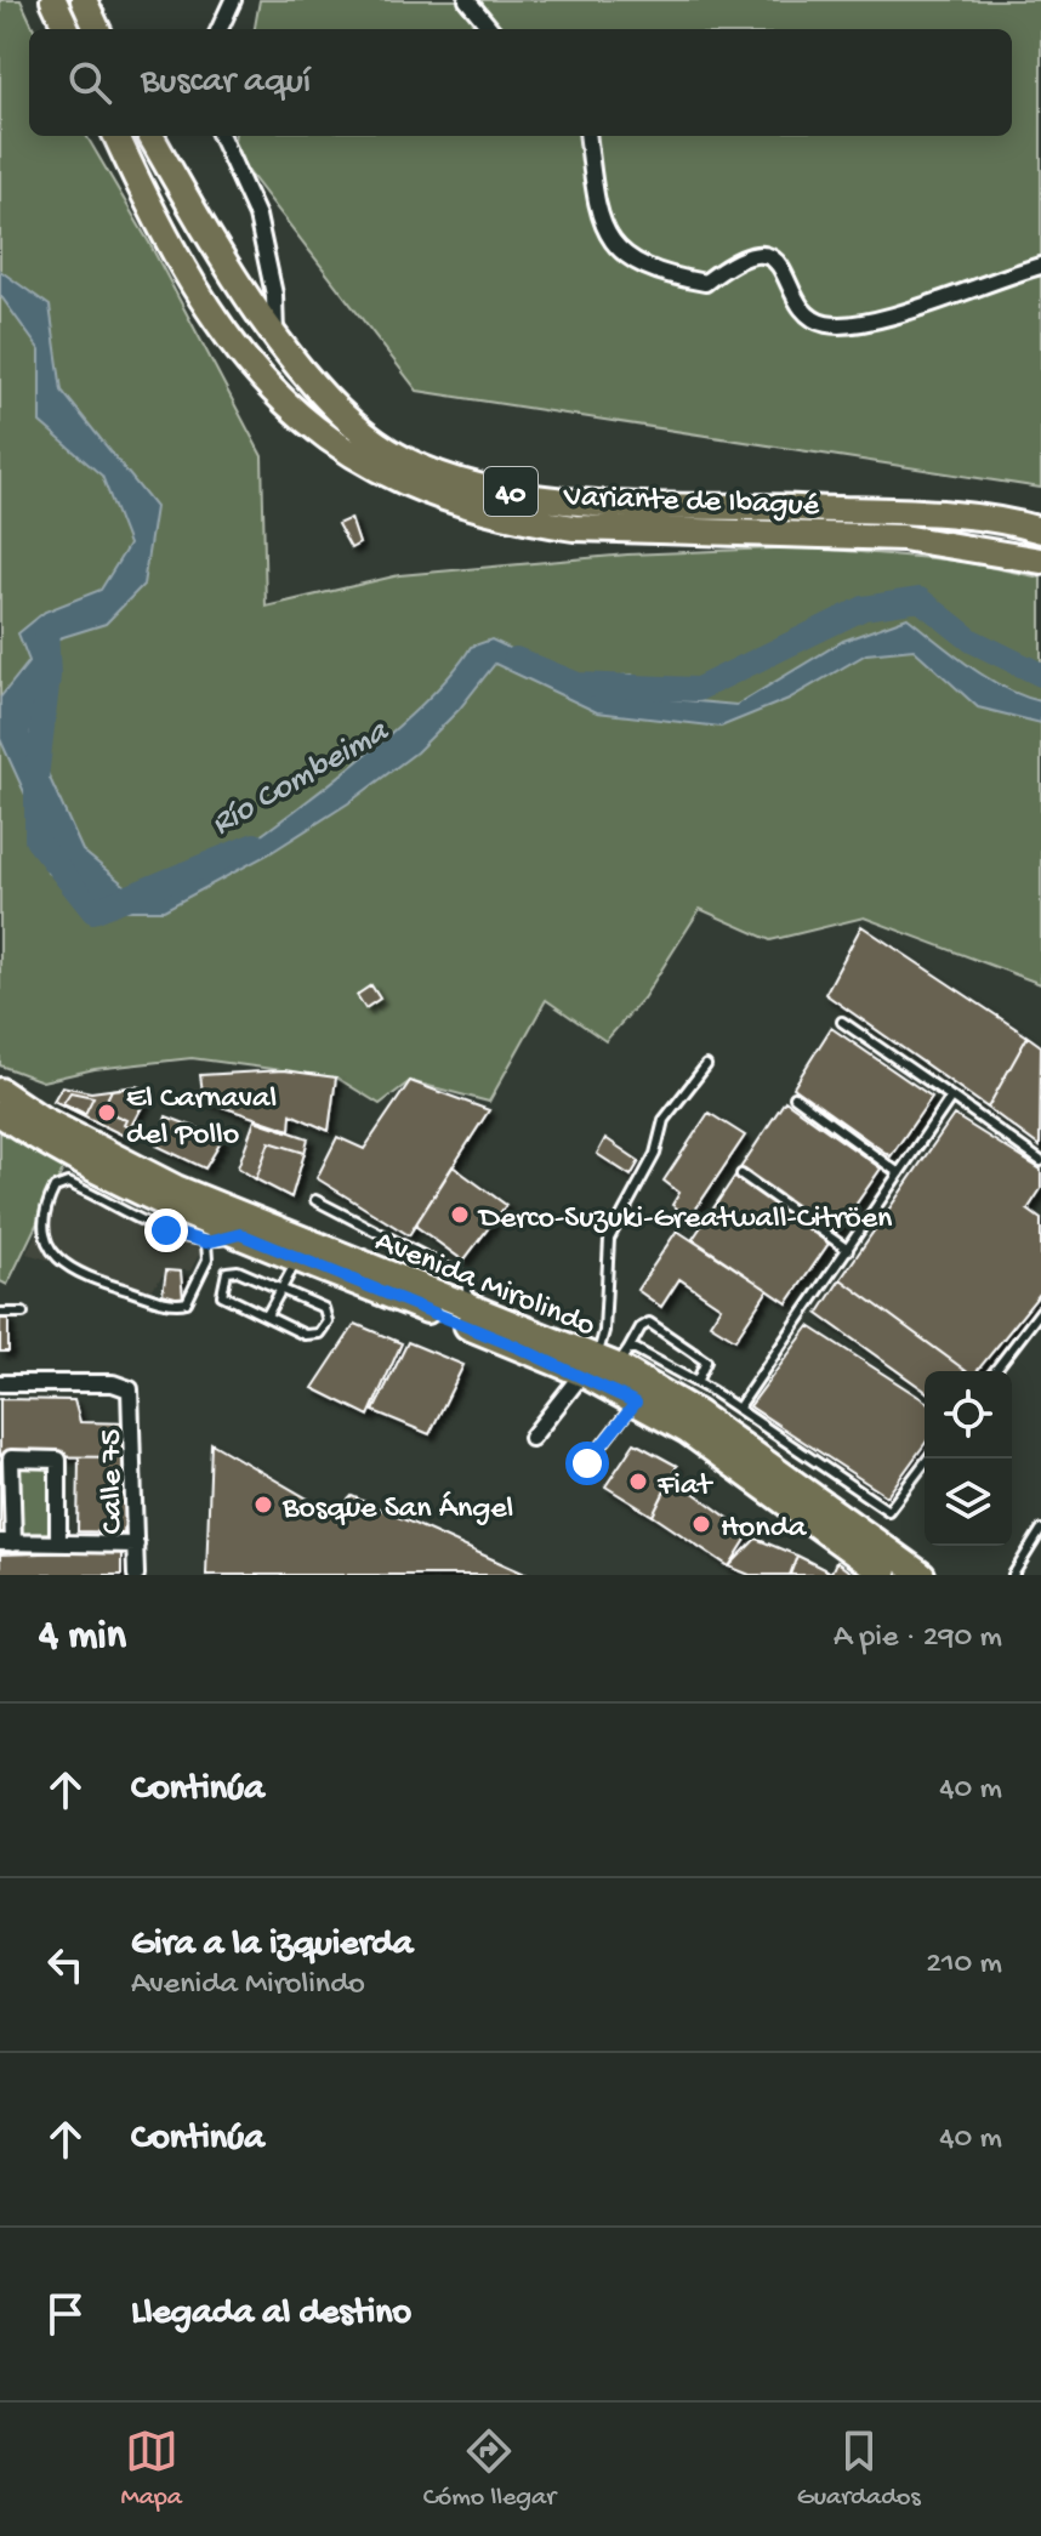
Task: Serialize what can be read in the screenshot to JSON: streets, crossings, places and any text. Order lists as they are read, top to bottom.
{
  "streets": {
    "main road": ["40", "Variante de Ibagué", "Avenida Mirolindo"],
    "street": ["Calle 75"]
  },
  "water": ["Río Combeima"],
  "places": [
    "El Carnaval del Pollo",
    "Derco-Suzuki-Greatwall-Citröen",
    "Fiat",
    "Bosque San Ángel",
    "Honda"
  ],
  "page": {
    "search": "Buscar aquí",
    "heading": ["4 min", "A pie · 290 m"],
    "list": [
      ["Continúa", "40 m"],
      ["Gira a la izquierda", "Avenida Mirolindo", "210 m"],
      ["Continúa", "40 m"],
      "Llegada al destino"
    ],
    "nav": ["Mapa", "Cómo llegar", "Guardados"]
  }
}
